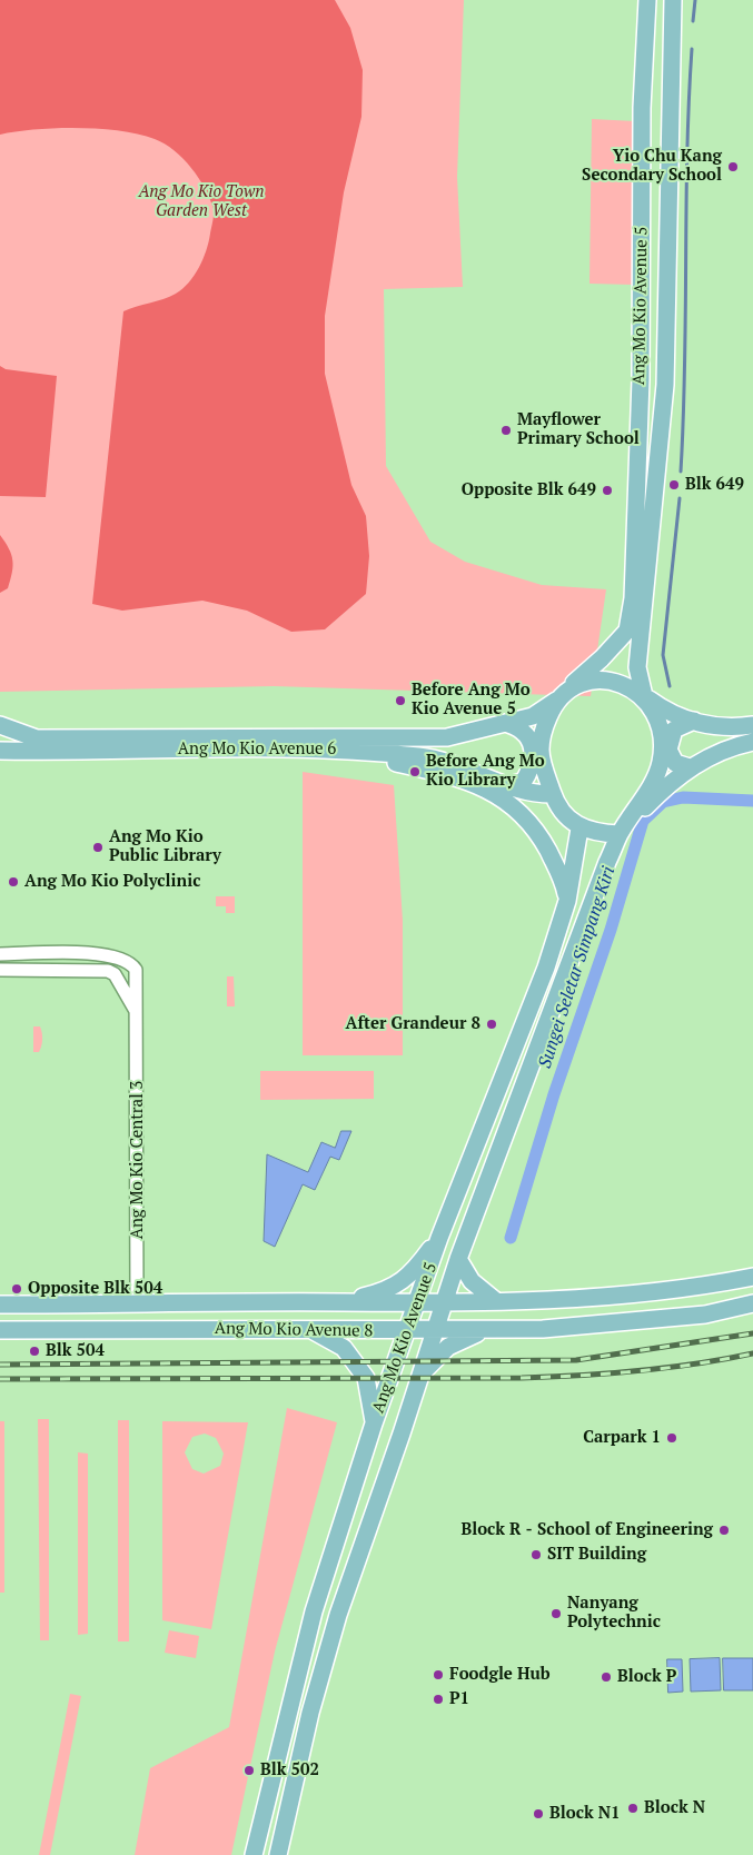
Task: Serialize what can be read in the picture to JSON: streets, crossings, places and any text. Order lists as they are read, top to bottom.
{
  "streets": {
    "main road": ["Ang Mo Kio Avenue 5", "Ang Mo Kio Avenue 6", "Ang Mo Kio Avenue 8"],
    "street": ["Ang Mo Kio Central 3"]
  },
  "crossings": [
    ["Ang Mo Kio Avenue 5", "Ang Mo Kio Avenue 6"],
    ["Ang Mo Kio Avenue 5", "Ang Mo Kio Avenue 8"],
    ["Ang Mo Kio Central 3", "Ang Mo Kio Avenue 8"]
  ],
  "water": ["Sungei Seletar Simpang Kiri"],
  "parks": ["Ang Mo Kio Town Garden West"],
  "places": [
    "Yio Chu Kang Secondary School",
    "Mayflower Primary School",
    "Blk 649",
    "Opposite Blk 649",
    "Before Ang Mo Kio Avenue 5",
    "Before Ang Mo Kio Library",
    "Ang Mo Kio Public Library",
    "Ang Mo Kio Polyclinic",
    "After Grandeur 8",
    "Opposite Blk 504",
    "Blk 504",
    "Carpark 1",
    "Block R - School of Engineering",
    "SIT Building",
    "Nanyang Polytechnic",
    "Foodgle Hub",
    "Block P",
    "P1",
    "Blk 502",
    "Block N",
    "Block N1"
  ]
}
